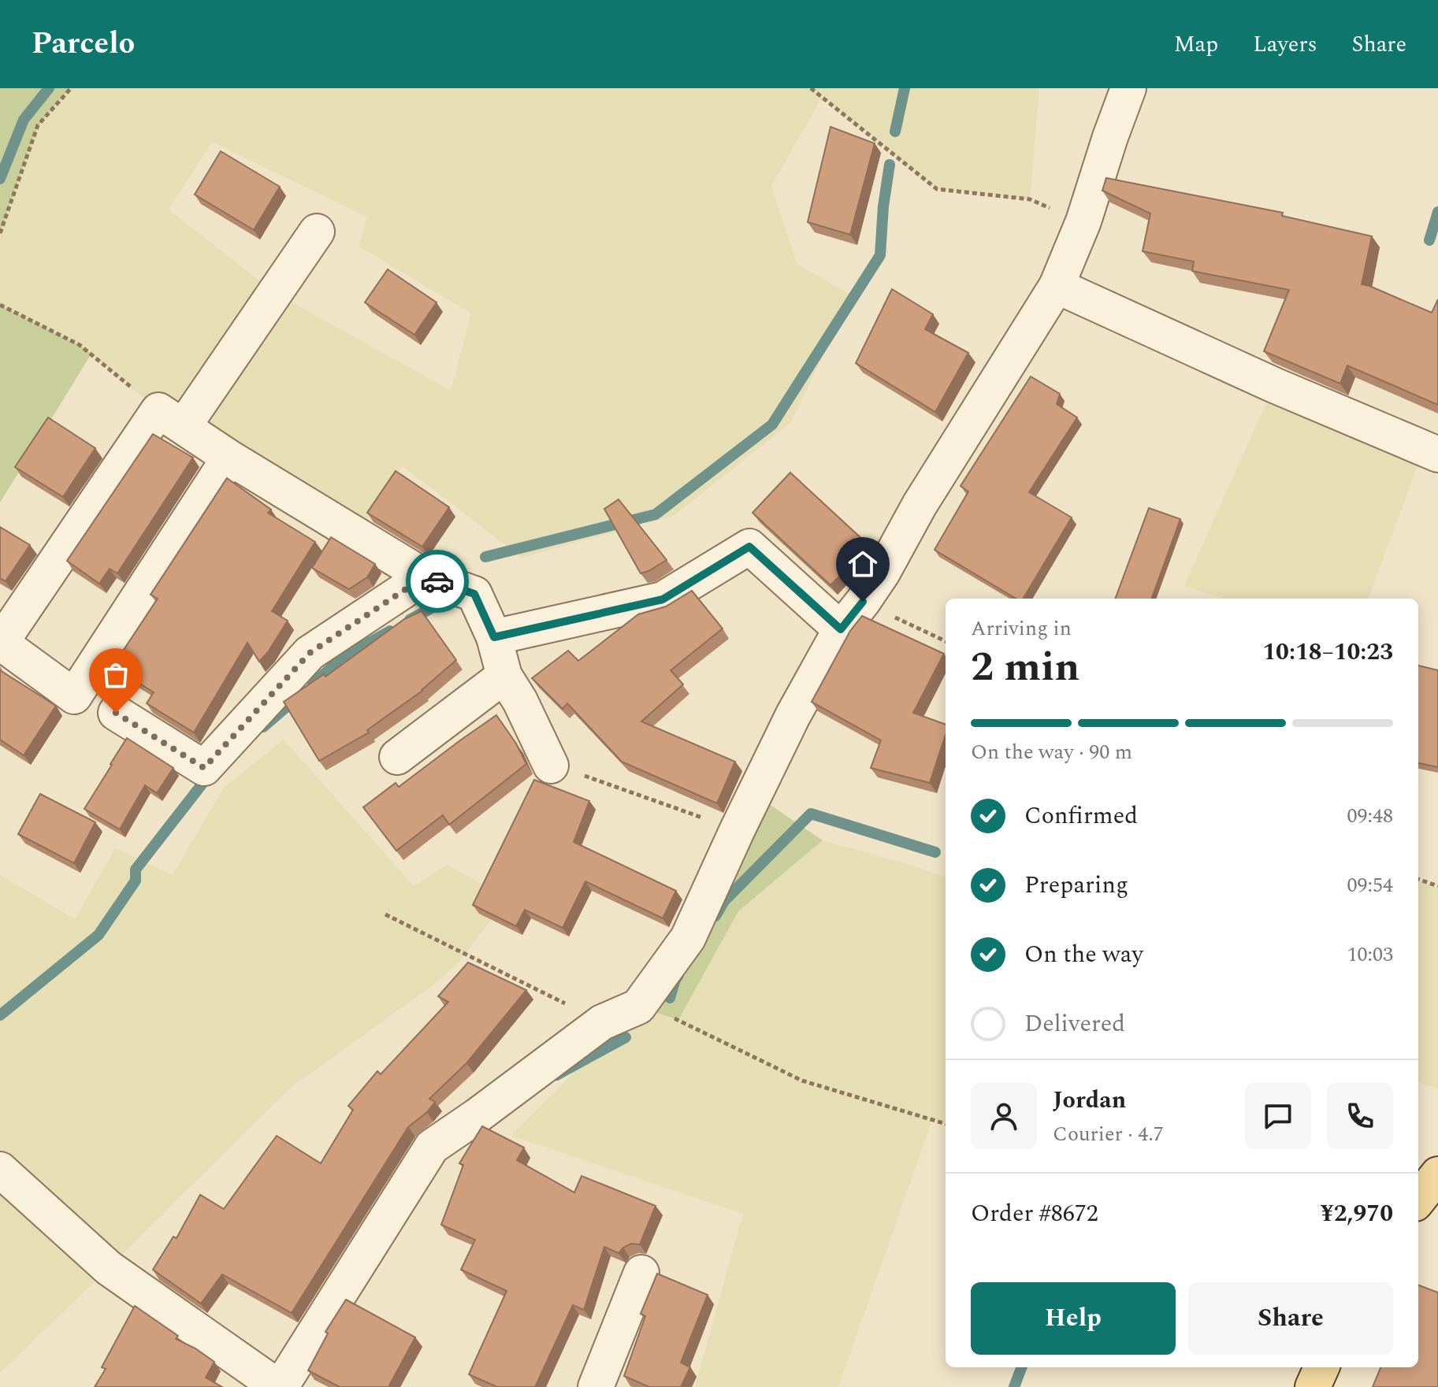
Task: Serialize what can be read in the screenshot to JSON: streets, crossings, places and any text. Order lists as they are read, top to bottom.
{
  "page": {
    "header": "Parcelo",
    "nav": ["Map", "Layers", "Share"],
    "heading": ["2 min", "Arriving in", "10:18–10:23"],
    "panel": [
      "Jordan",
      "Courier · 4.7",
      "Order #8672",
      "¥2,970"
    ],
    "bar": "On the way · 90 m",
    "list": [
      ["Confirmed", "09:48"],
      ["Preparing", "09:54"],
      ["On the way", "10:03"],
      "Delivered"
    ],
    "buttons": ["Help", "Share"]
  }
}
